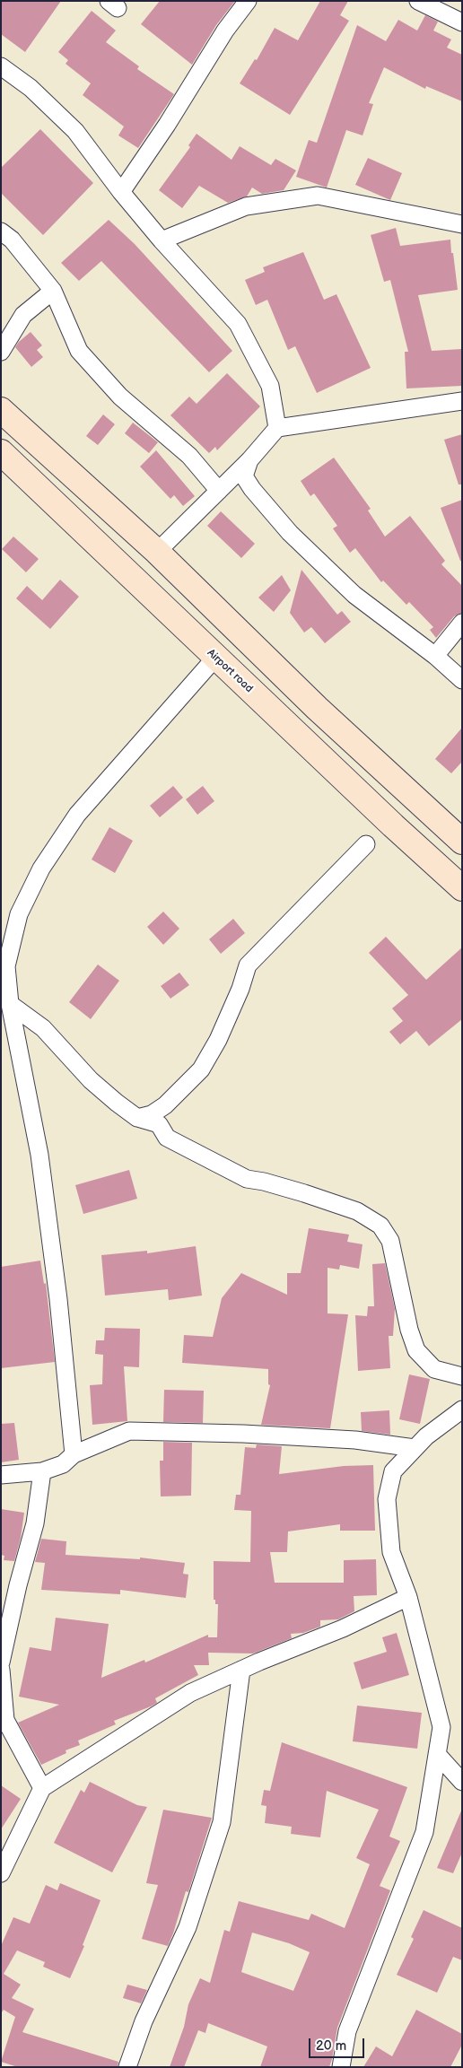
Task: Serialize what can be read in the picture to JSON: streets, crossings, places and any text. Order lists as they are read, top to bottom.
{
  "streets": {
    "main road": ["Airport road"]
  },
  "scale_bar": "20 m"
}
